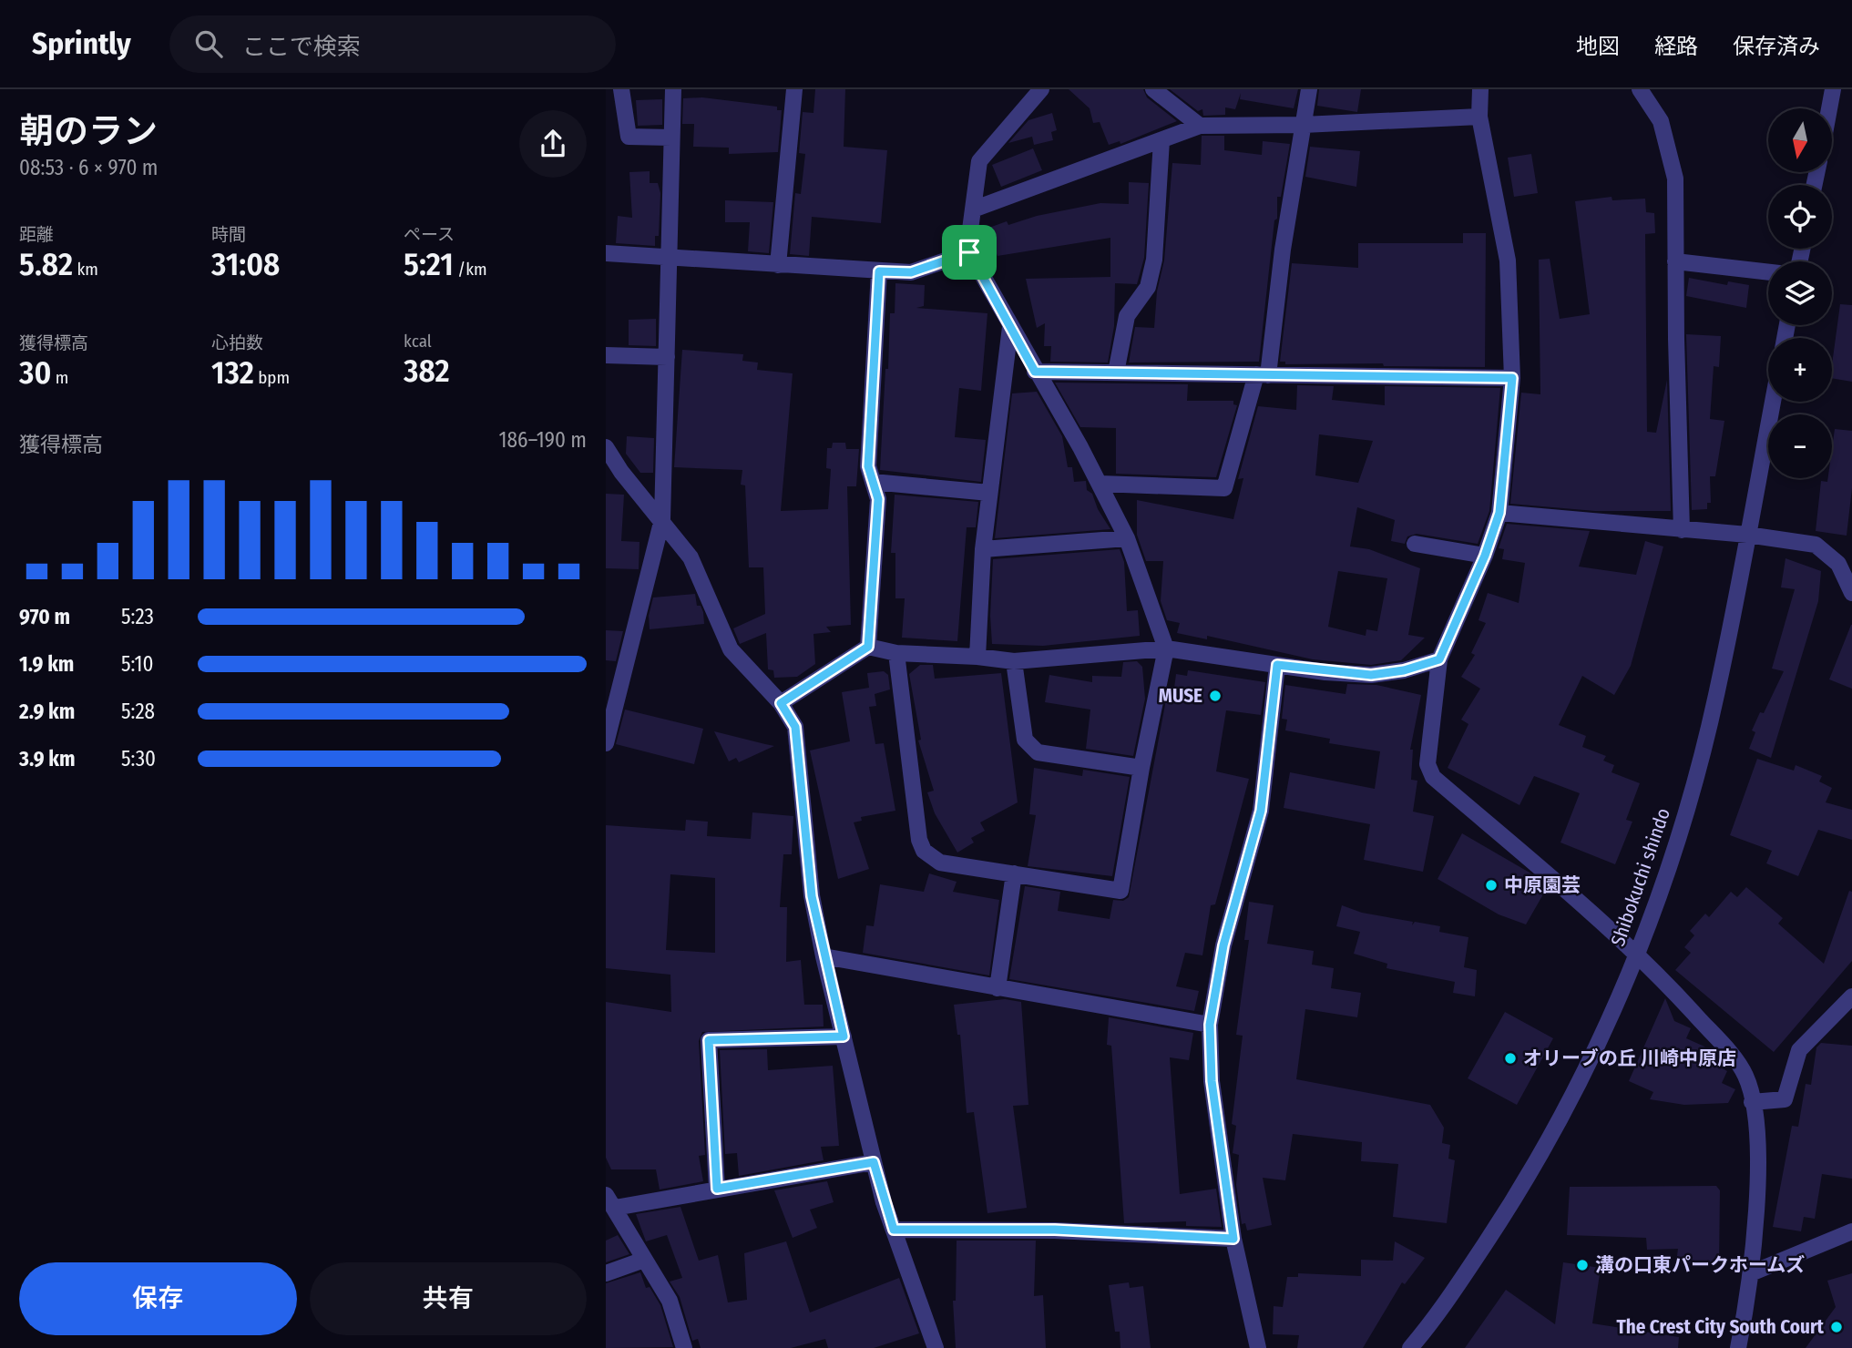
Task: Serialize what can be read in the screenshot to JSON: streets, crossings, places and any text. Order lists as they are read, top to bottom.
{
  "streets": {
    "street": ["Shibokuchi shindo"]
  },
  "places": [
    "MUSE",
    "中原園芸",
    "オリーブの丘 川崎中原店",
    "溝の口東パークホームズ",
    "The Crest City South Court"
  ],
  "north": "bottom",
  "page": {
    "header": "Sprintly",
    "search": "ここで検索",
    "nav": ["地図", "経路", "保存済み"],
    "heading": ["朝のラン", "08:53 · 6 × 970 m"],
    "map_buttons": ["+", "−"],
    "stats": [
      ["距離", "5.82 km"],
      ["時間", "31:08"],
      ["ペース", "5:21 /km"],
      ["獲得標高", "30 m"],
      ["心拍数", "132 bpm"],
      ["kcal", "382"]
    ],
    "chart": ["獲得標高", "186–190 m"],
    "list": [
      {
        "name": "970 m",
        "note": "5:23"
      },
      {
        "name": "1.9 km",
        "note": "5:10"
      },
      {
        "name": "2.9 km",
        "note": "5:28"
      },
      {
        "name": "3.9 km",
        "note": "5:30"
      }
    ],
    "buttons": ["保存", "共有"]
  }
}
